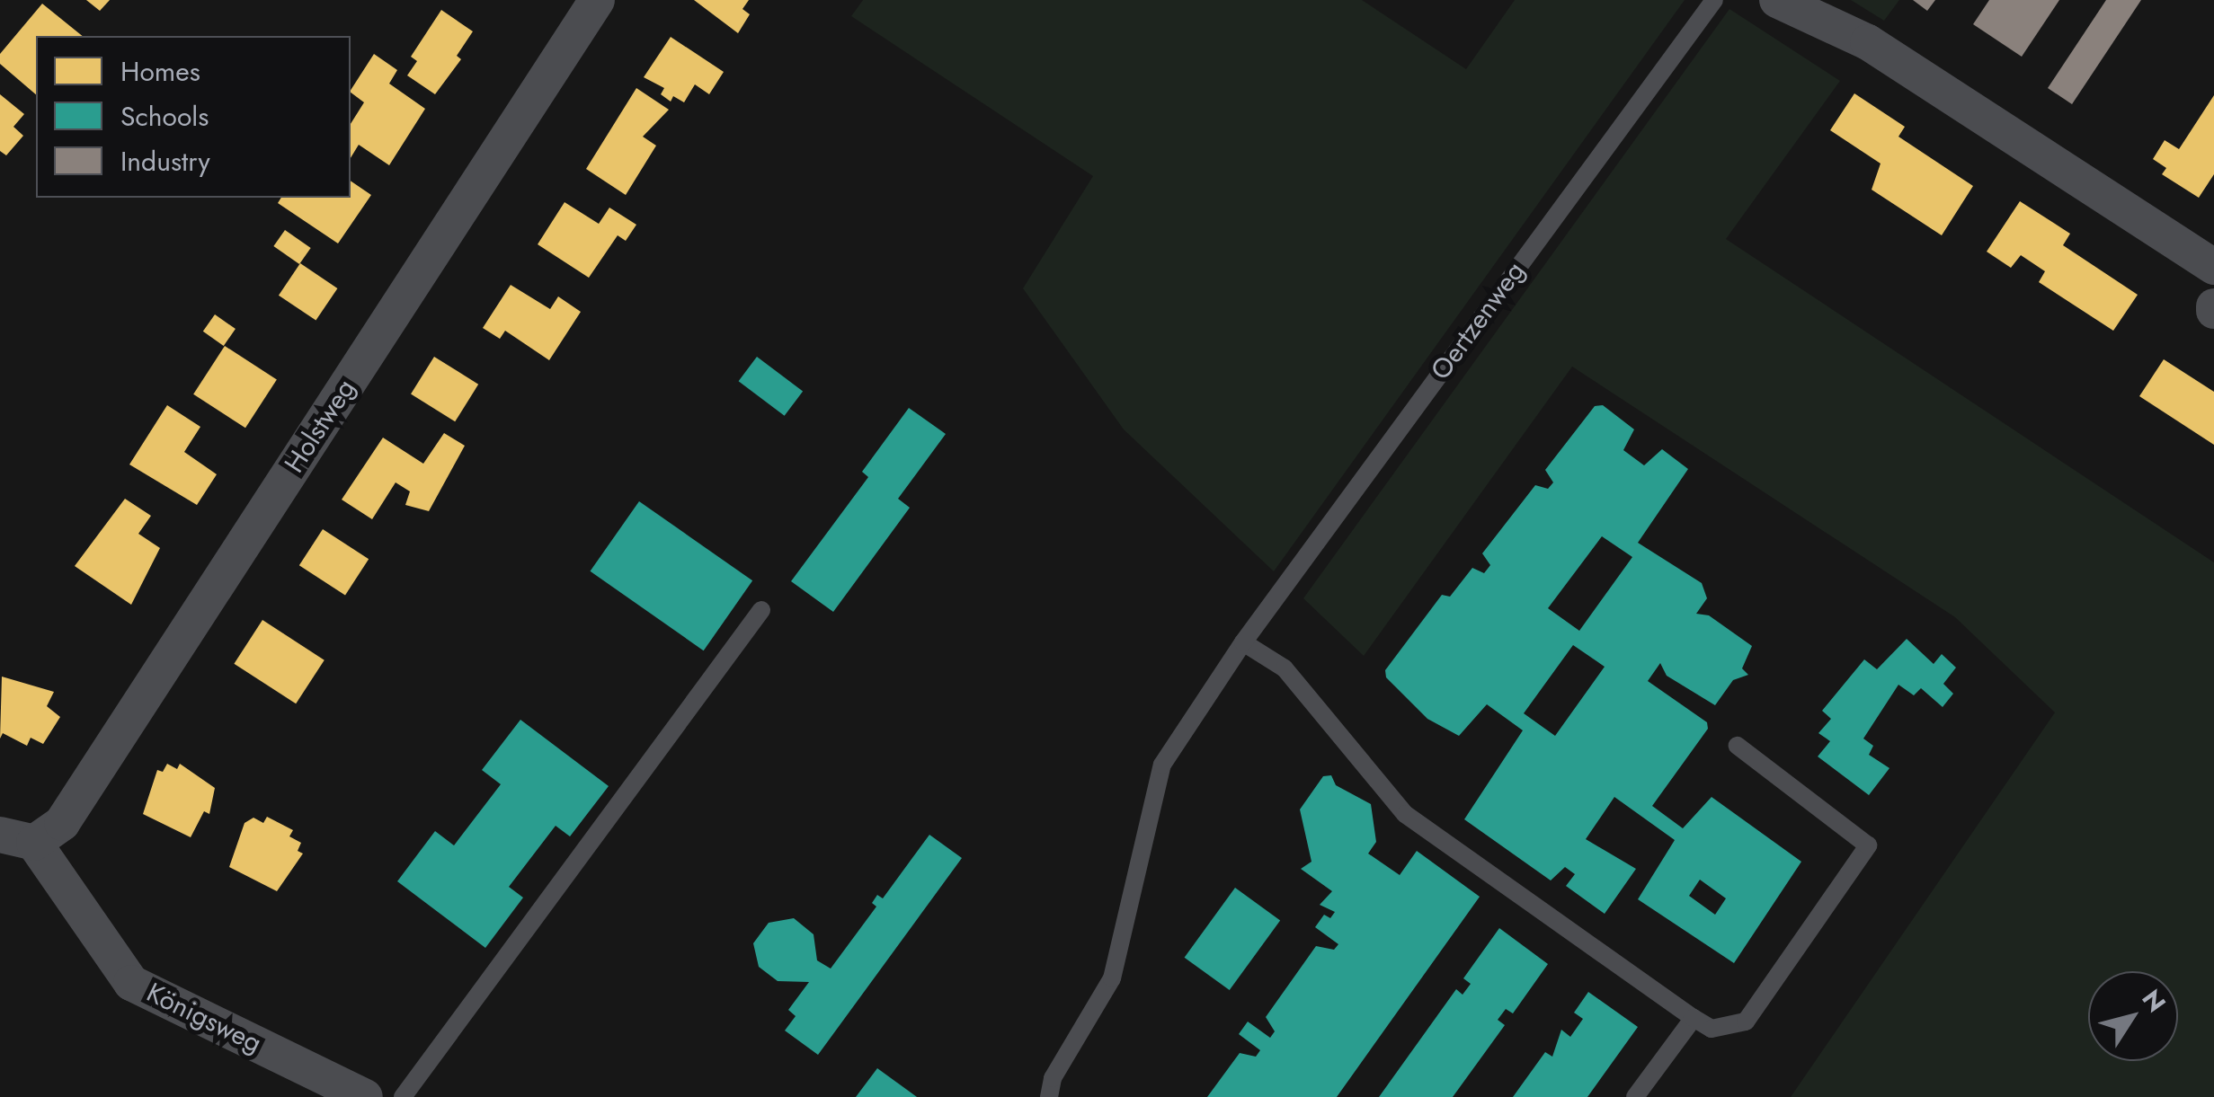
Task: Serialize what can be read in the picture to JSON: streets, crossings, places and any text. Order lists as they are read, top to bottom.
{
  "streets": {
    "street": ["Holstweg", "Königsweg"],
    "lane": ["Oertzenweg"]
  },
  "crossings": [
    ["Holstweg", "Königsweg"]
  ],
  "legend": ["Homes", "Schools", "Industry"],
  "north": "top right"
}
